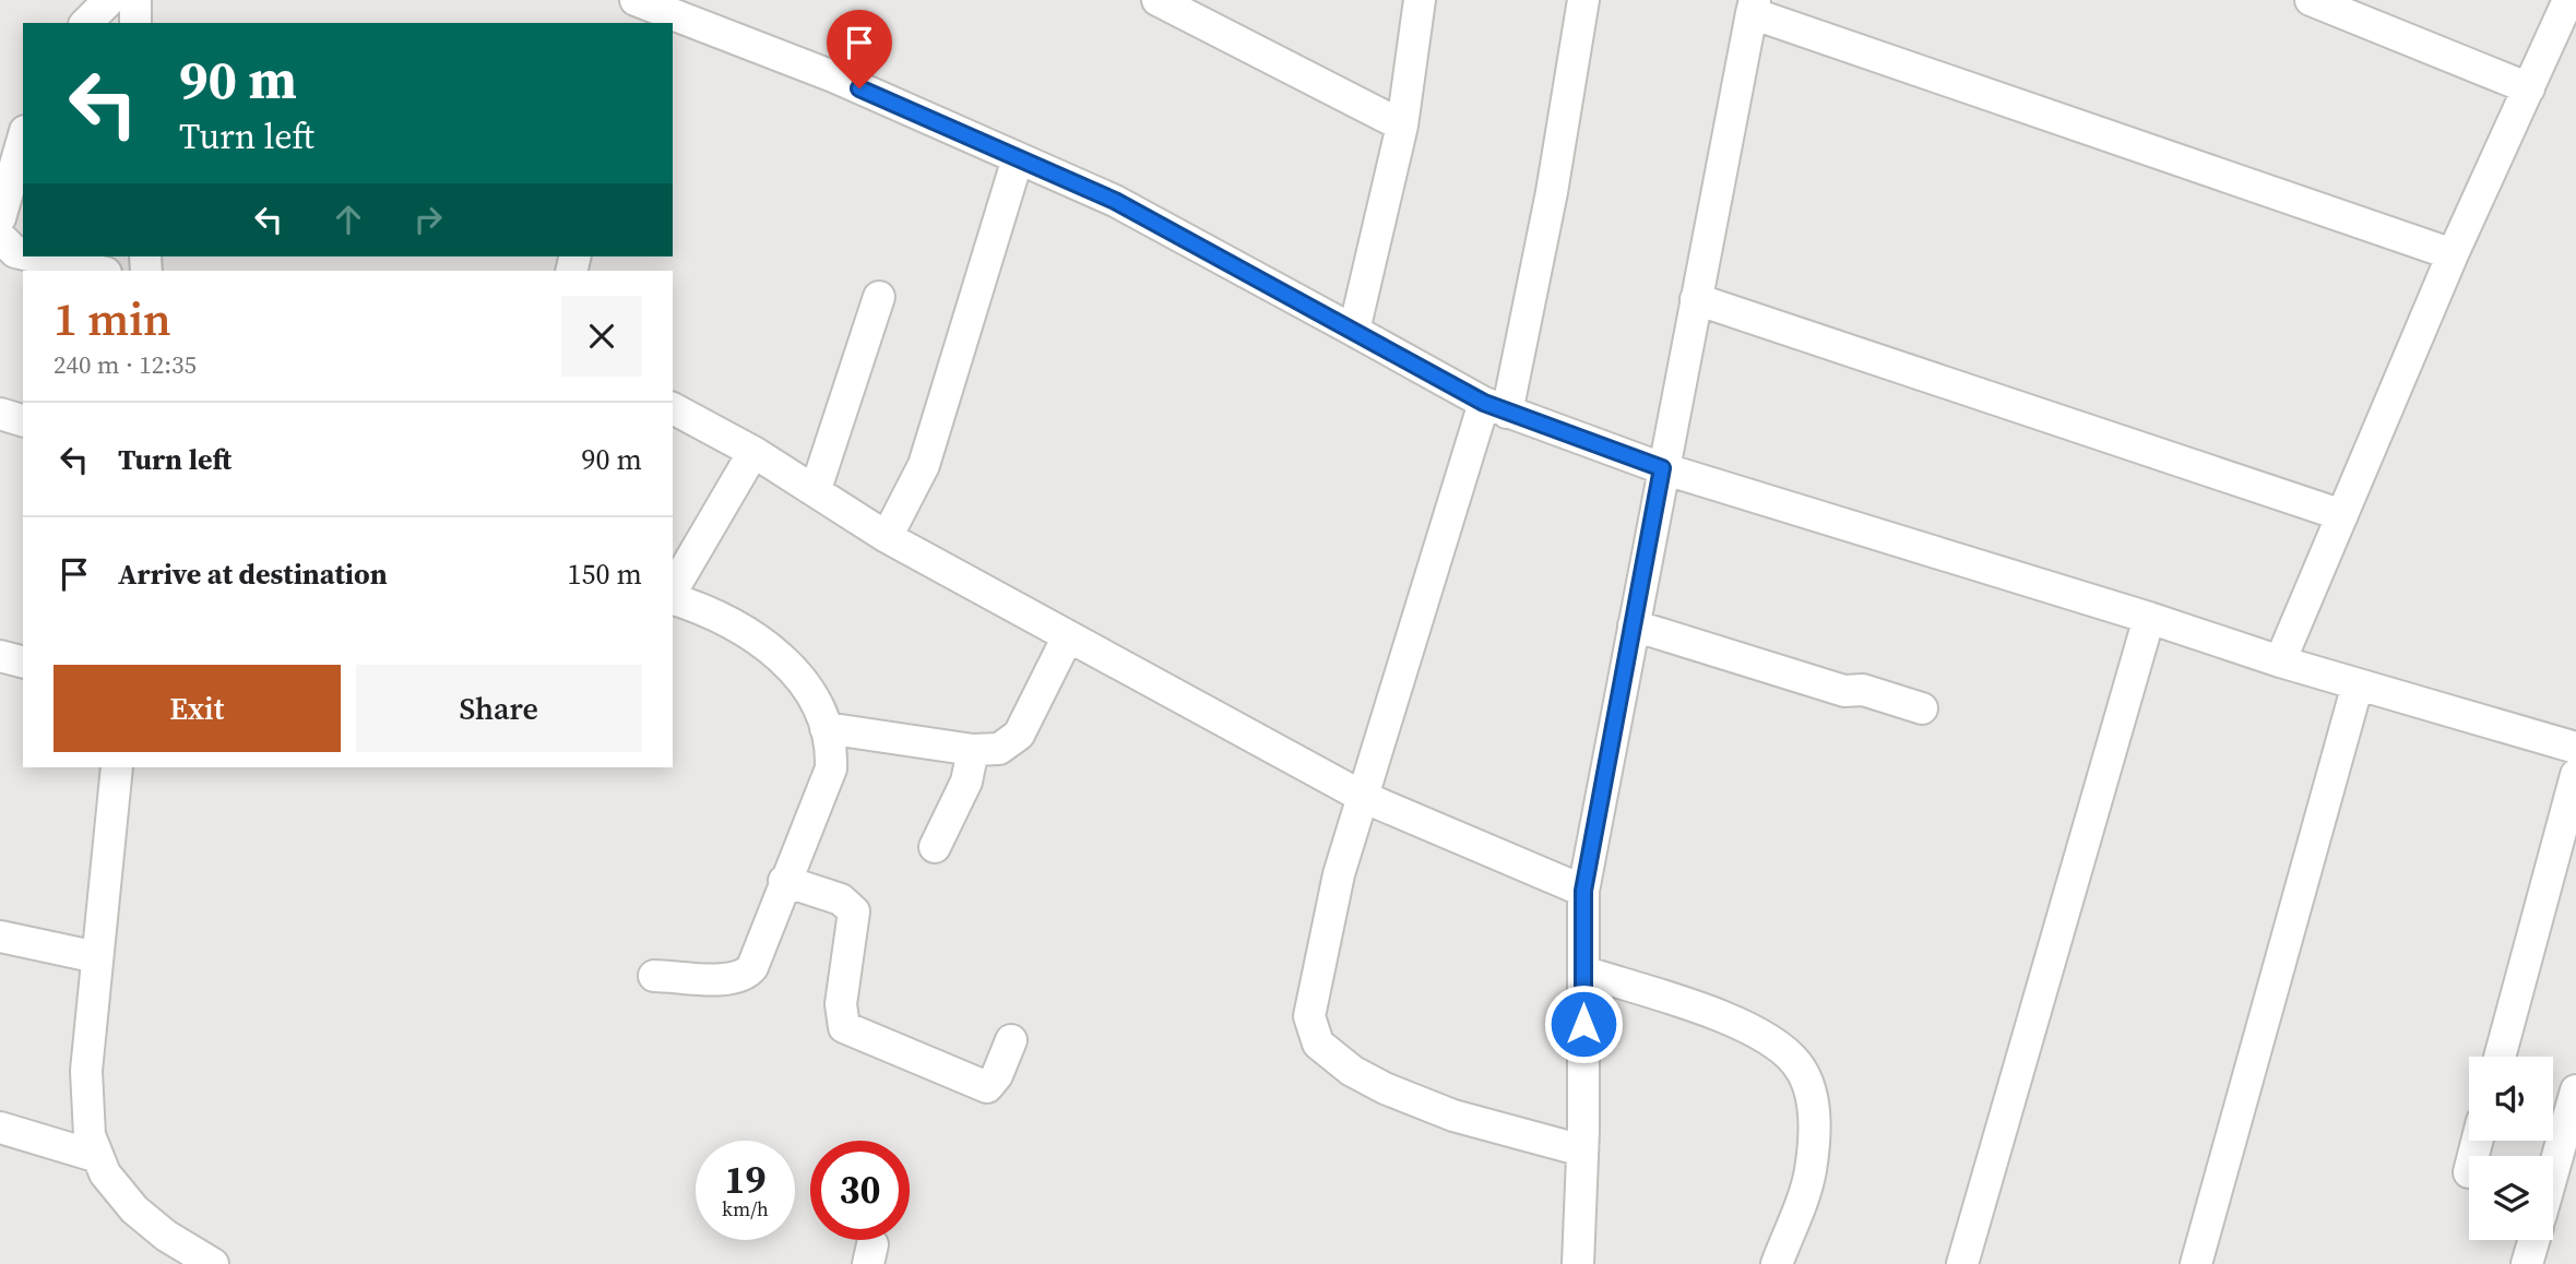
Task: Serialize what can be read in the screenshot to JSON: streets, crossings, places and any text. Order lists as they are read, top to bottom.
{
  "page": {
    "turn": ["90 m", "Turn left"],
    "heading": ["1 min", "240 m · 12:35"],
    "list": [
      {
        "name": "Turn left",
        "value": "90 m"
      },
      {
        "name": "Arrive at destination",
        "value": "150 m"
      }
    ],
    "buttons": ["Exit", "Share"],
    "speed": "19 km/h",
    "limit": "30"
  }
}
